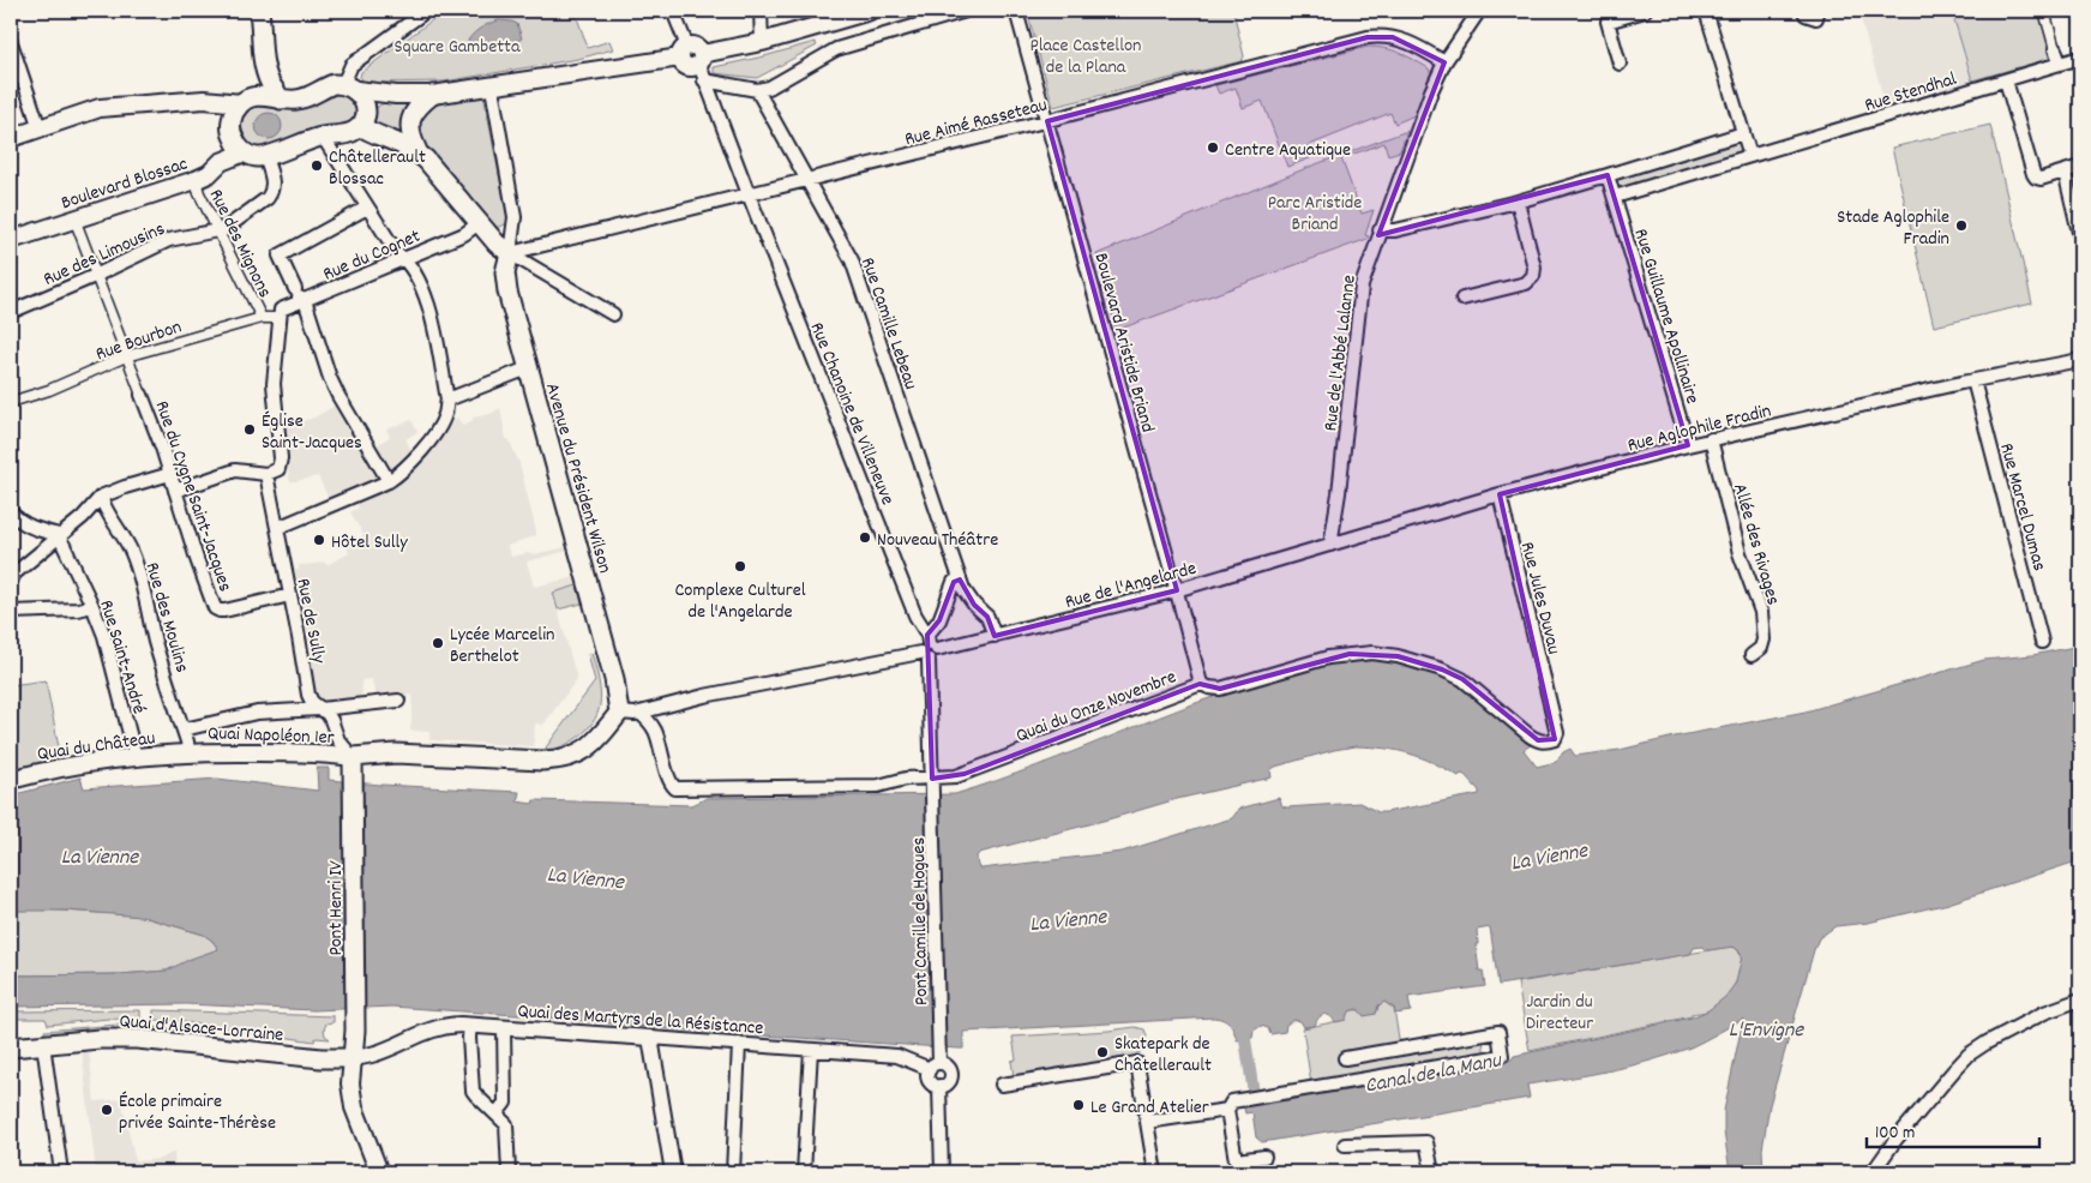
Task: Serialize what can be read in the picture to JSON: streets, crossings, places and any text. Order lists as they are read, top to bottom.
{
  "streets": {
    "main road": [
      "Boulevard Blossac",
      "Avenue du Président Wilson",
      "Quai Napoléon 1er",
      "Quai du Château",
      "Pont Henri IV",
      "Quai d'Alsace-Lorraine"
    ],
    "street": [
      "Rue Stendhal",
      "Rue Aimé Rasseteau",
      "Rue des Mignons",
      "Rue des Limousins",
      "Rue du Cognet",
      "Rue Guillaume Apollinaire",
      "Rue Camille Lebeau",
      "Rue Bourbon",
      "Boulevard Aristide Briand",
      "Rue de l'Abbé Lalanne",
      "Rue Chanoine de Villeneuve",
      "Rue Aglophile Fradin",
      "Rue du Cygne Saint-Jacques",
      "Rue Marcel Dumas",
      "Allée des Rivages",
      "Rue de l'Angelarde",
      "Rue Jules Duvau",
      "Rue des Moulins",
      "Rue de Sully",
      "Rue Saint-André",
      "Quai du Onze Novembre",
      "Pont Camille de Hogues",
      "Quai des Martyrs de la Résistance"
    ]
  },
  "crossings": [
    ["Rue Stendhal", "Rue Guillaume Apollinaire"],
    ["Rue Aimé Rasseteau", "Rue Camille Lebeau"],
    ["Rue Aimé Rasseteau", "Boulevard Aristide Briand"],
    ["Rue Aimé Rasseteau", "Rue de l'Abbé Lalanne"],
    ["Rue Aimé Rasseteau", "Rue Chanoine de Villeneuve"],
    ["Rue Aimé Rasseteau", "Avenue du Président Wilson"],
    ["Boulevard Blossac", "Rue des Mignons"],
    ["Boulevard Blossac", "Rue du Cygne Saint-Jacques"],
    ["Rue des Mignons", "Rue des Limousins"],
    ["Rue des Mignons", "Rue Bourbon"],
    ["Rue des Limousins", "Rue du Cygne Saint-Jacques"],
    ["Rue du Cognet", "Rue Bourbon"],
    ["Rue Guillaume Apollinaire", "Rue Aglophile Fradin"],
    ["Rue Bourbon", "Rue du Cygne Saint-Jacques"],
    ["Boulevard Aristide Briand", "Rue de l'Angelarde"],
    ["Boulevard Aristide Briand", "Quai du Onze Novembre"],
    ["Rue de l'Abbé Lalanne", "Rue Aglophile Fradin"],
    ["Rue de l'Abbé Lalanne", "Rue de l'Angelarde"],
    ["Rue Chanoine de Villeneuve", "Rue de l'Angelarde"],
    ["Rue Chanoine de Villeneuve", "Pont Camille de Hogues"],
    ["Rue Aglophile Fradin", "Rue Marcel Dumas"],
    ["Rue Aglophile Fradin", "Allée des Rivages"],
    ["Rue Aglophile Fradin", "Rue de l'Angelarde"],
    ["Rue Aglophile Fradin", "Rue Jules Duvau"],
    ["Avenue du Président Wilson", "Rue de l'Angelarde"],
    ["Rue du Cygne Saint-Jacques", "Rue de Sully"],
    ["Rue de l'Angelarde", "Quai du Onze Novembre"],
    ["Rue de l'Angelarde", "Pont Camille de Hogues"],
    ["Rue Jules Duvau", "Quai du Onze Novembre"],
    ["Rue des Moulins", "Quai Napoléon 1er"],
    ["Rue des Moulins", "Quai du Château"],
    ["Rue de Sully", "Quai Napoléon 1er"],
    ["Rue de Sully", "Pont Henri IV"],
    ["Rue Saint-André", "Quai du Château"],
    ["Quai du Onze Novembre", "Pont Camille de Hogues"],
    ["Quai Napoléon 1er", "Quai du Château"],
    ["Quai Napoléon 1er", "Pont Henri IV"],
    ["Pont Henri IV", "Quai des Martyrs de la Résistance"],
    ["Pont Henri IV", "Quai d'Alsace-Lorraine"],
    ["Pont Camille de Hogues", "Quai des Martyrs de la Résistance"],
    ["Quai des Martyrs de la Résistance", "Quai d'Alsace-Lorraine"]
  ],
  "water": ["La Vienne", "L'Envigne", "Canal de la Manu"],
  "parks": [
    "Place Castellon de la Plana",
    "Square Gambetta",
    "Parc Aristide Briand",
    "Jardin du Directeur"
  ],
  "places": [
    "Centre Aquatique",
    "Châtellerault Blossac",
    "Stade Aglophile Fradin",
    "Église Saint-Jacques",
    "Nouveau Théâtre",
    "Hôtel Sully",
    "Complexe Culturel de l'Angelarde",
    "Lycée Marcelin Berthelot",
    "Skatepark de Châtellerault",
    "Le Grand Atelier",
    "École primaire privée Sainte-Thérèse"
  ],
  "scale_bar": "100 m"
}
